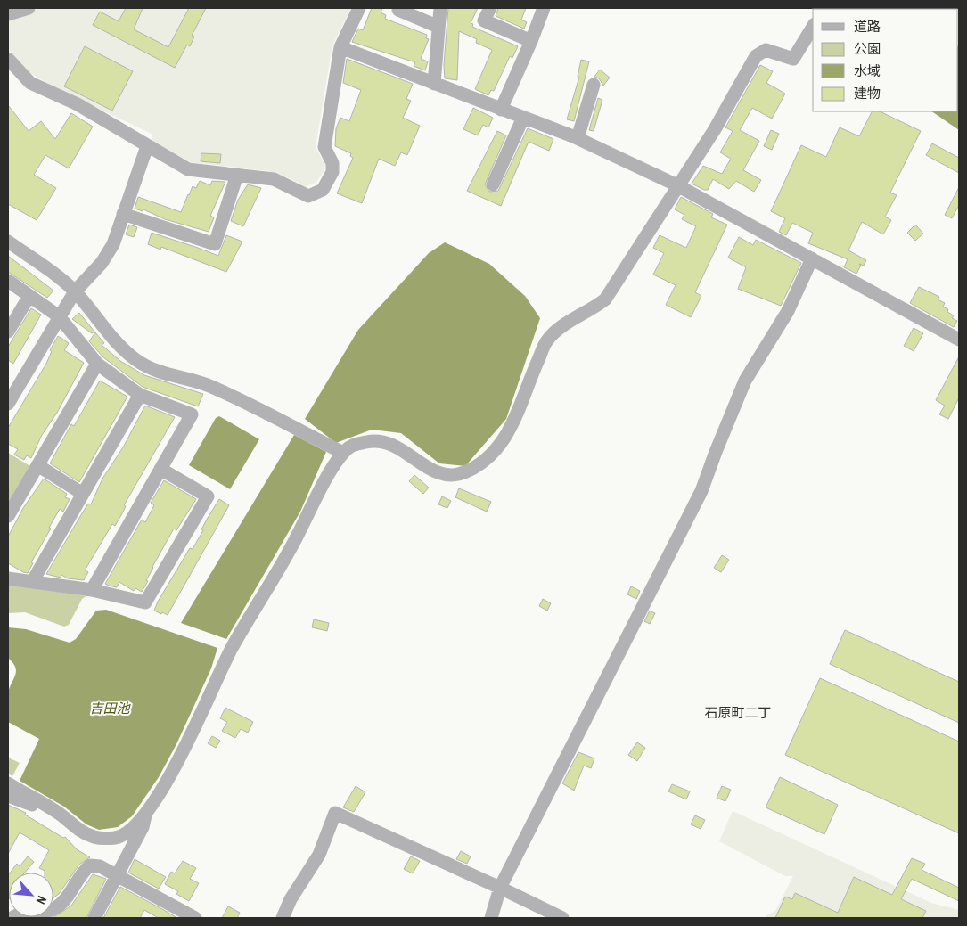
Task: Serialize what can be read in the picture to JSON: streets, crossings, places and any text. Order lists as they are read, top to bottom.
{
  "districts": ["石原町二丁"],
  "water": ["吉田池"],
  "legend": [
    "道路",
    "公園",
    "水域",
    "建物"
  ],
  "north": "bottom right"
}
